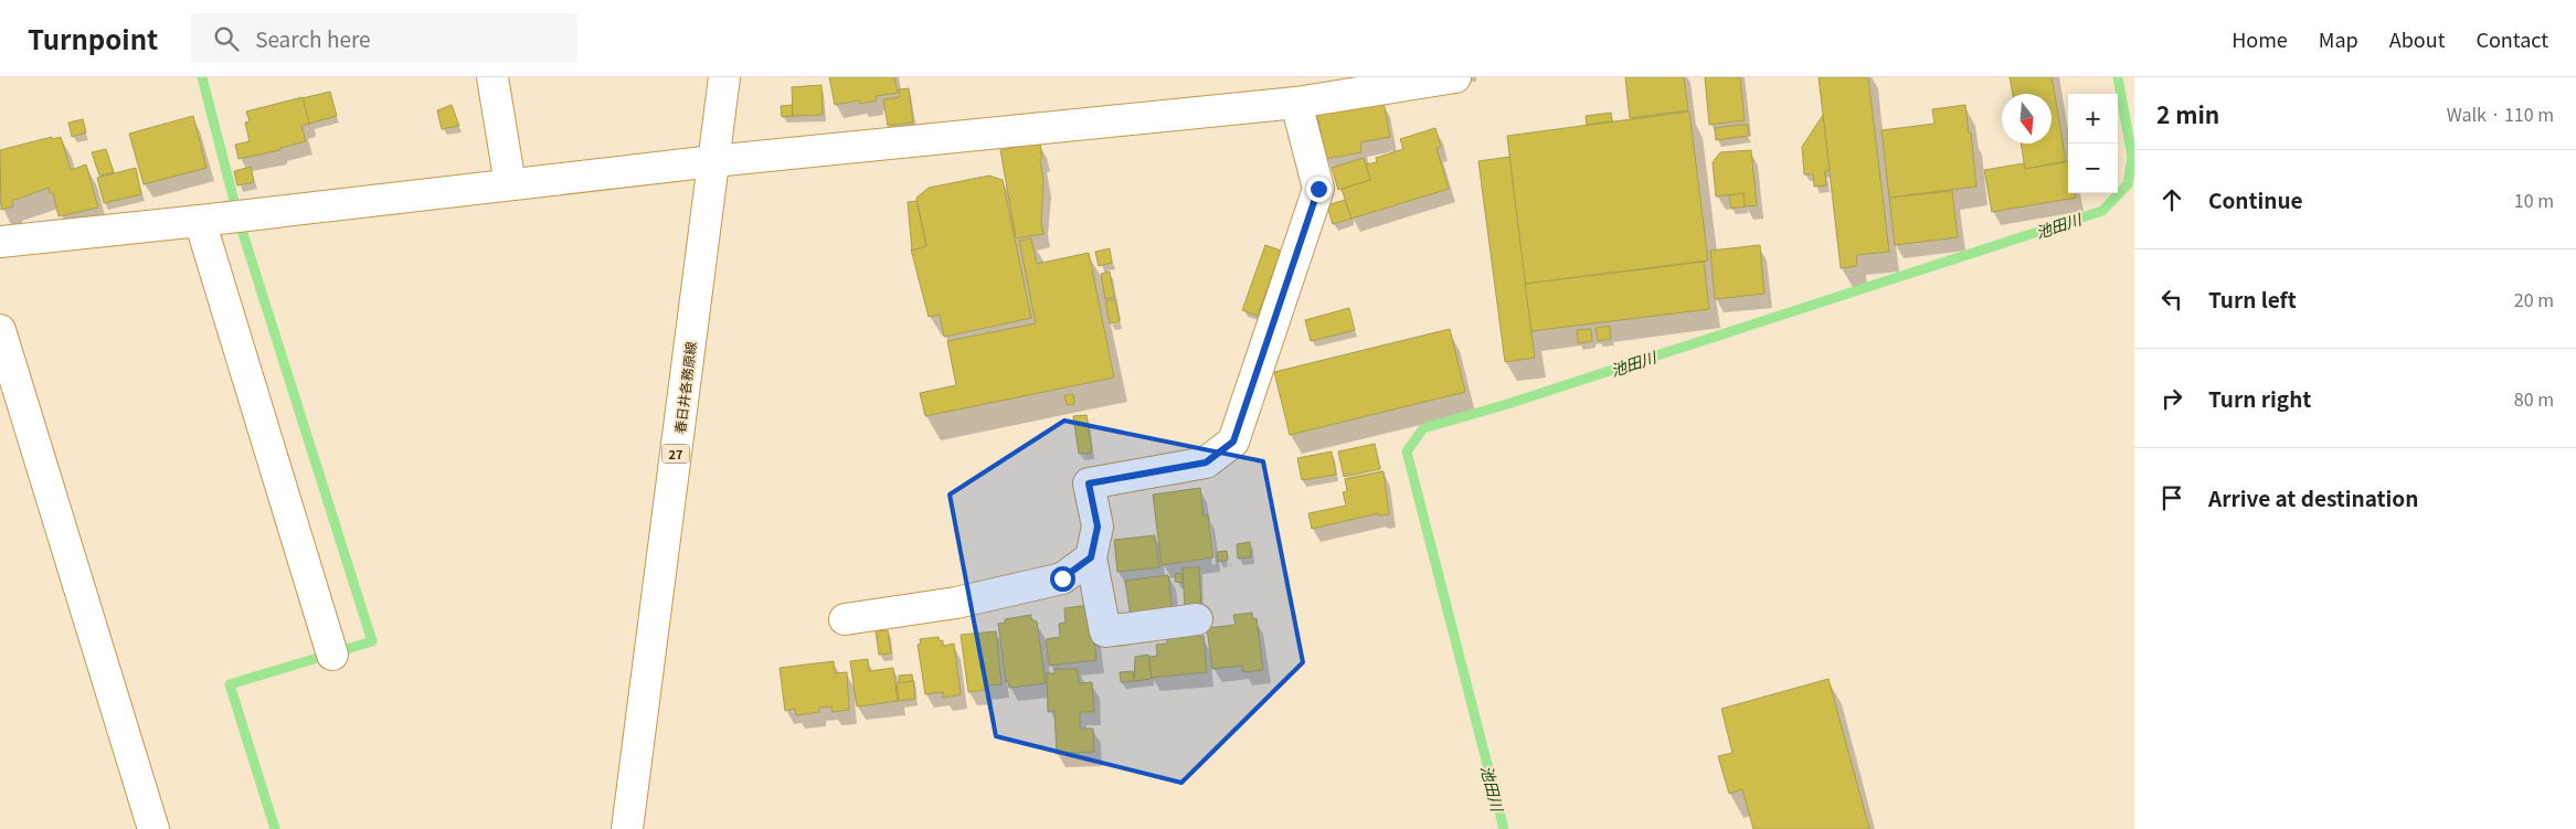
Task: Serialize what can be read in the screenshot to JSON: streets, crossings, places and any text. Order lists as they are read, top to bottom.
{
  "streets": {
    "street": ["春日井各務原線", "27"]
  },
  "water": ["池田川"],
  "north": "bottom",
  "page": {
    "header": "Turnpoint",
    "search": "Search here",
    "nav": [
      "Home",
      "Map",
      "About",
      "Contact"
    ],
    "heading": ["2 min", "Walk · 110 m"],
    "map_buttons": ["+", "−"],
    "list": [
      ["Continue", "10 m"],
      ["Turn left", "20 m"],
      ["Turn right", "80 m"],
      "Arrive at destination"
    ]
  }
}
